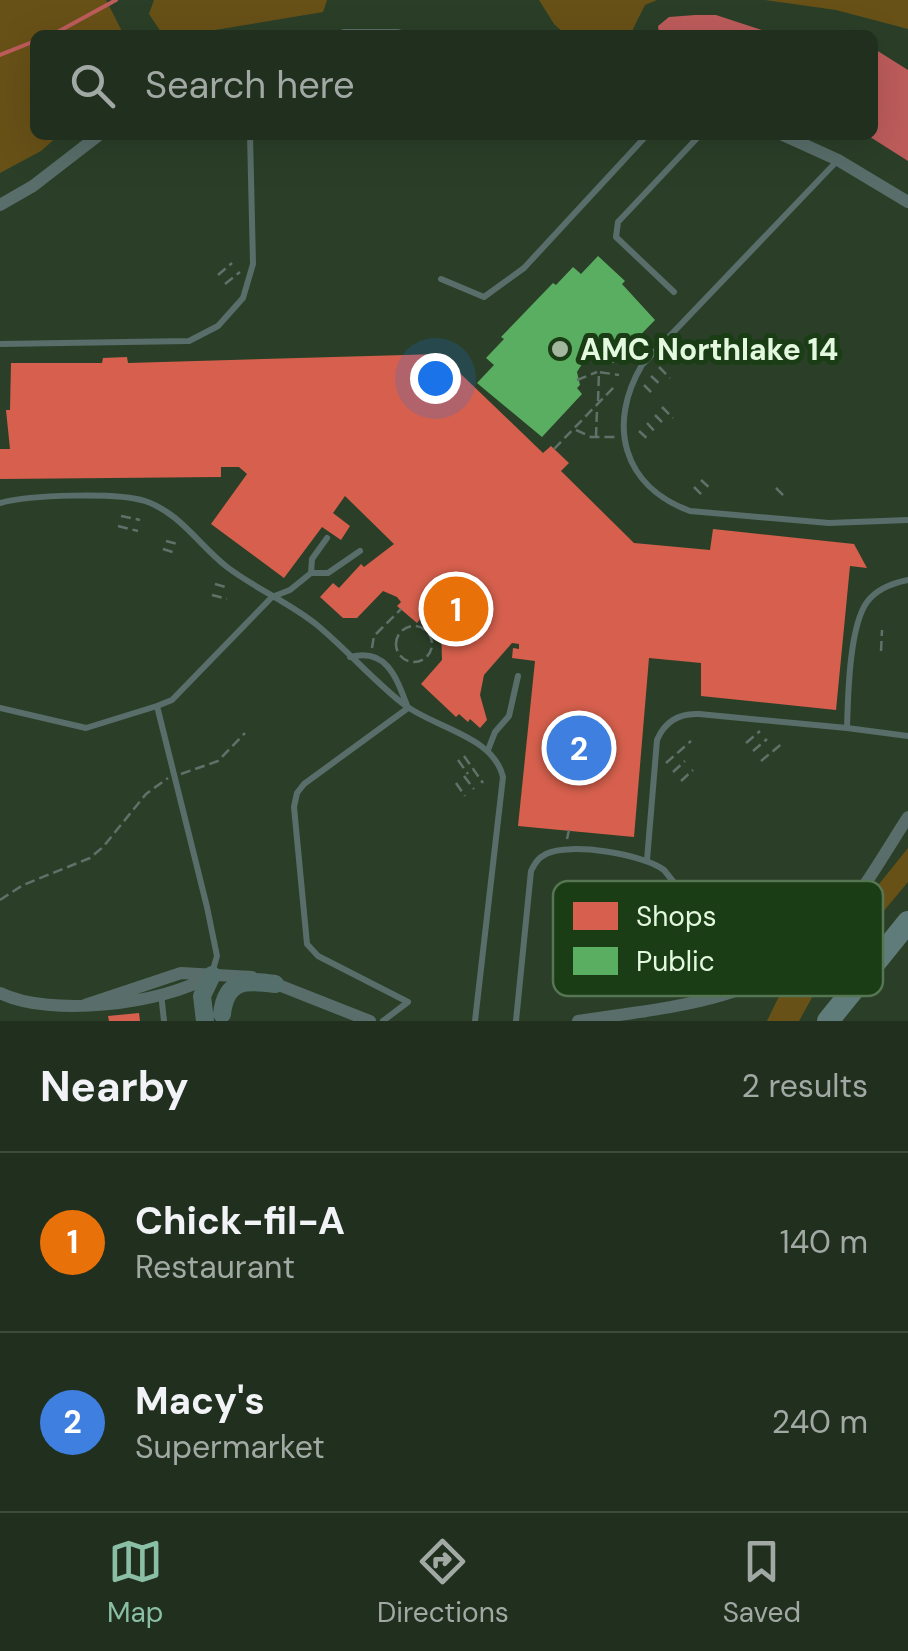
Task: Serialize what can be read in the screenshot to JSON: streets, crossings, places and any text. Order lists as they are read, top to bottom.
{
  "places": ["AMC Northlake 14"],
  "legend": ["Shops", "Public"],
  "page": {
    "search": "Search here",
    "pins": ["1", "2"],
    "heading": ["Nearby", "2 results"],
    "list": [
      {
        "mark": "1",
        "name": "Chick-fil-A",
        "note": "Restaurant",
        "value": "140 m"
      },
      {
        "mark": "2",
        "name": "Macy's",
        "note": "Supermarket",
        "value": "240 m"
      }
    ],
    "nav": ["Map", "Directions", "Saved"]
  }
}
